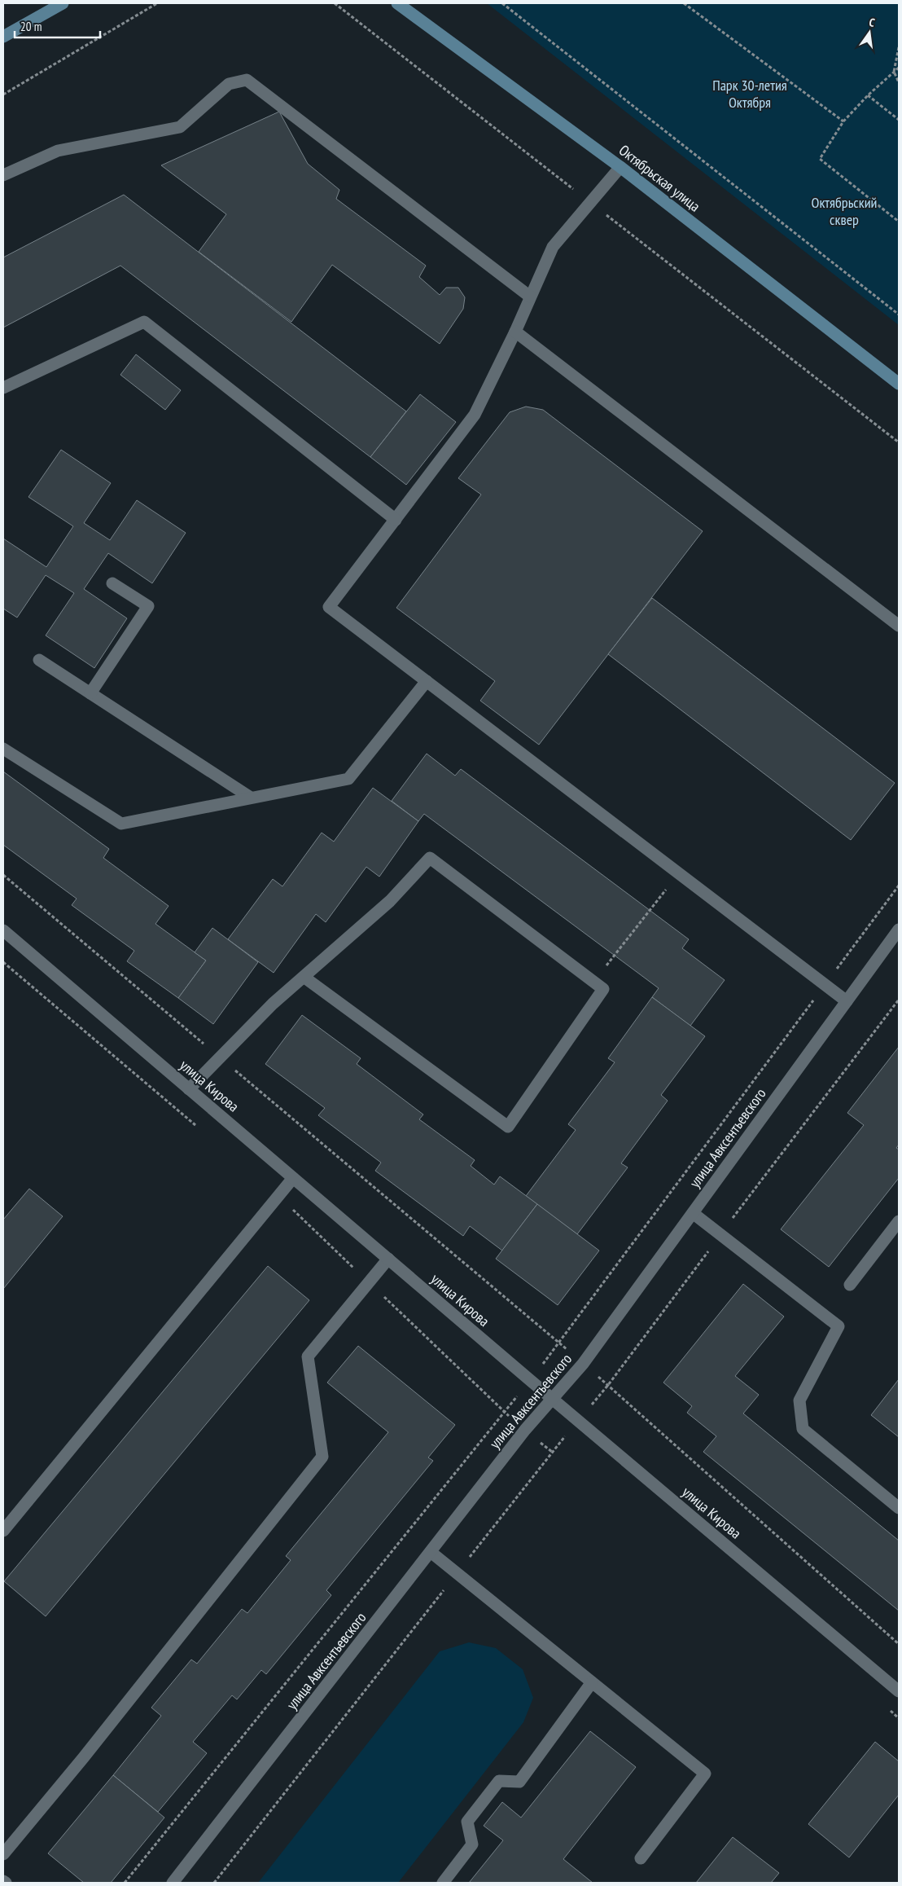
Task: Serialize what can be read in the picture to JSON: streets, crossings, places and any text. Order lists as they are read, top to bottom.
{
  "streets": {
    "main road": ["Октябрьская улица"],
    "street": ["улица Кирова", "улица Авксентьевского"]
  },
  "crossings": [
    ["улица Кирова", "улица Авксентьевского"]
  ],
  "parks": ["Парк 30-летия Октября", "Октябрьский сквер"],
  "scale_bar": "20 m",
  "north": "top"
}
